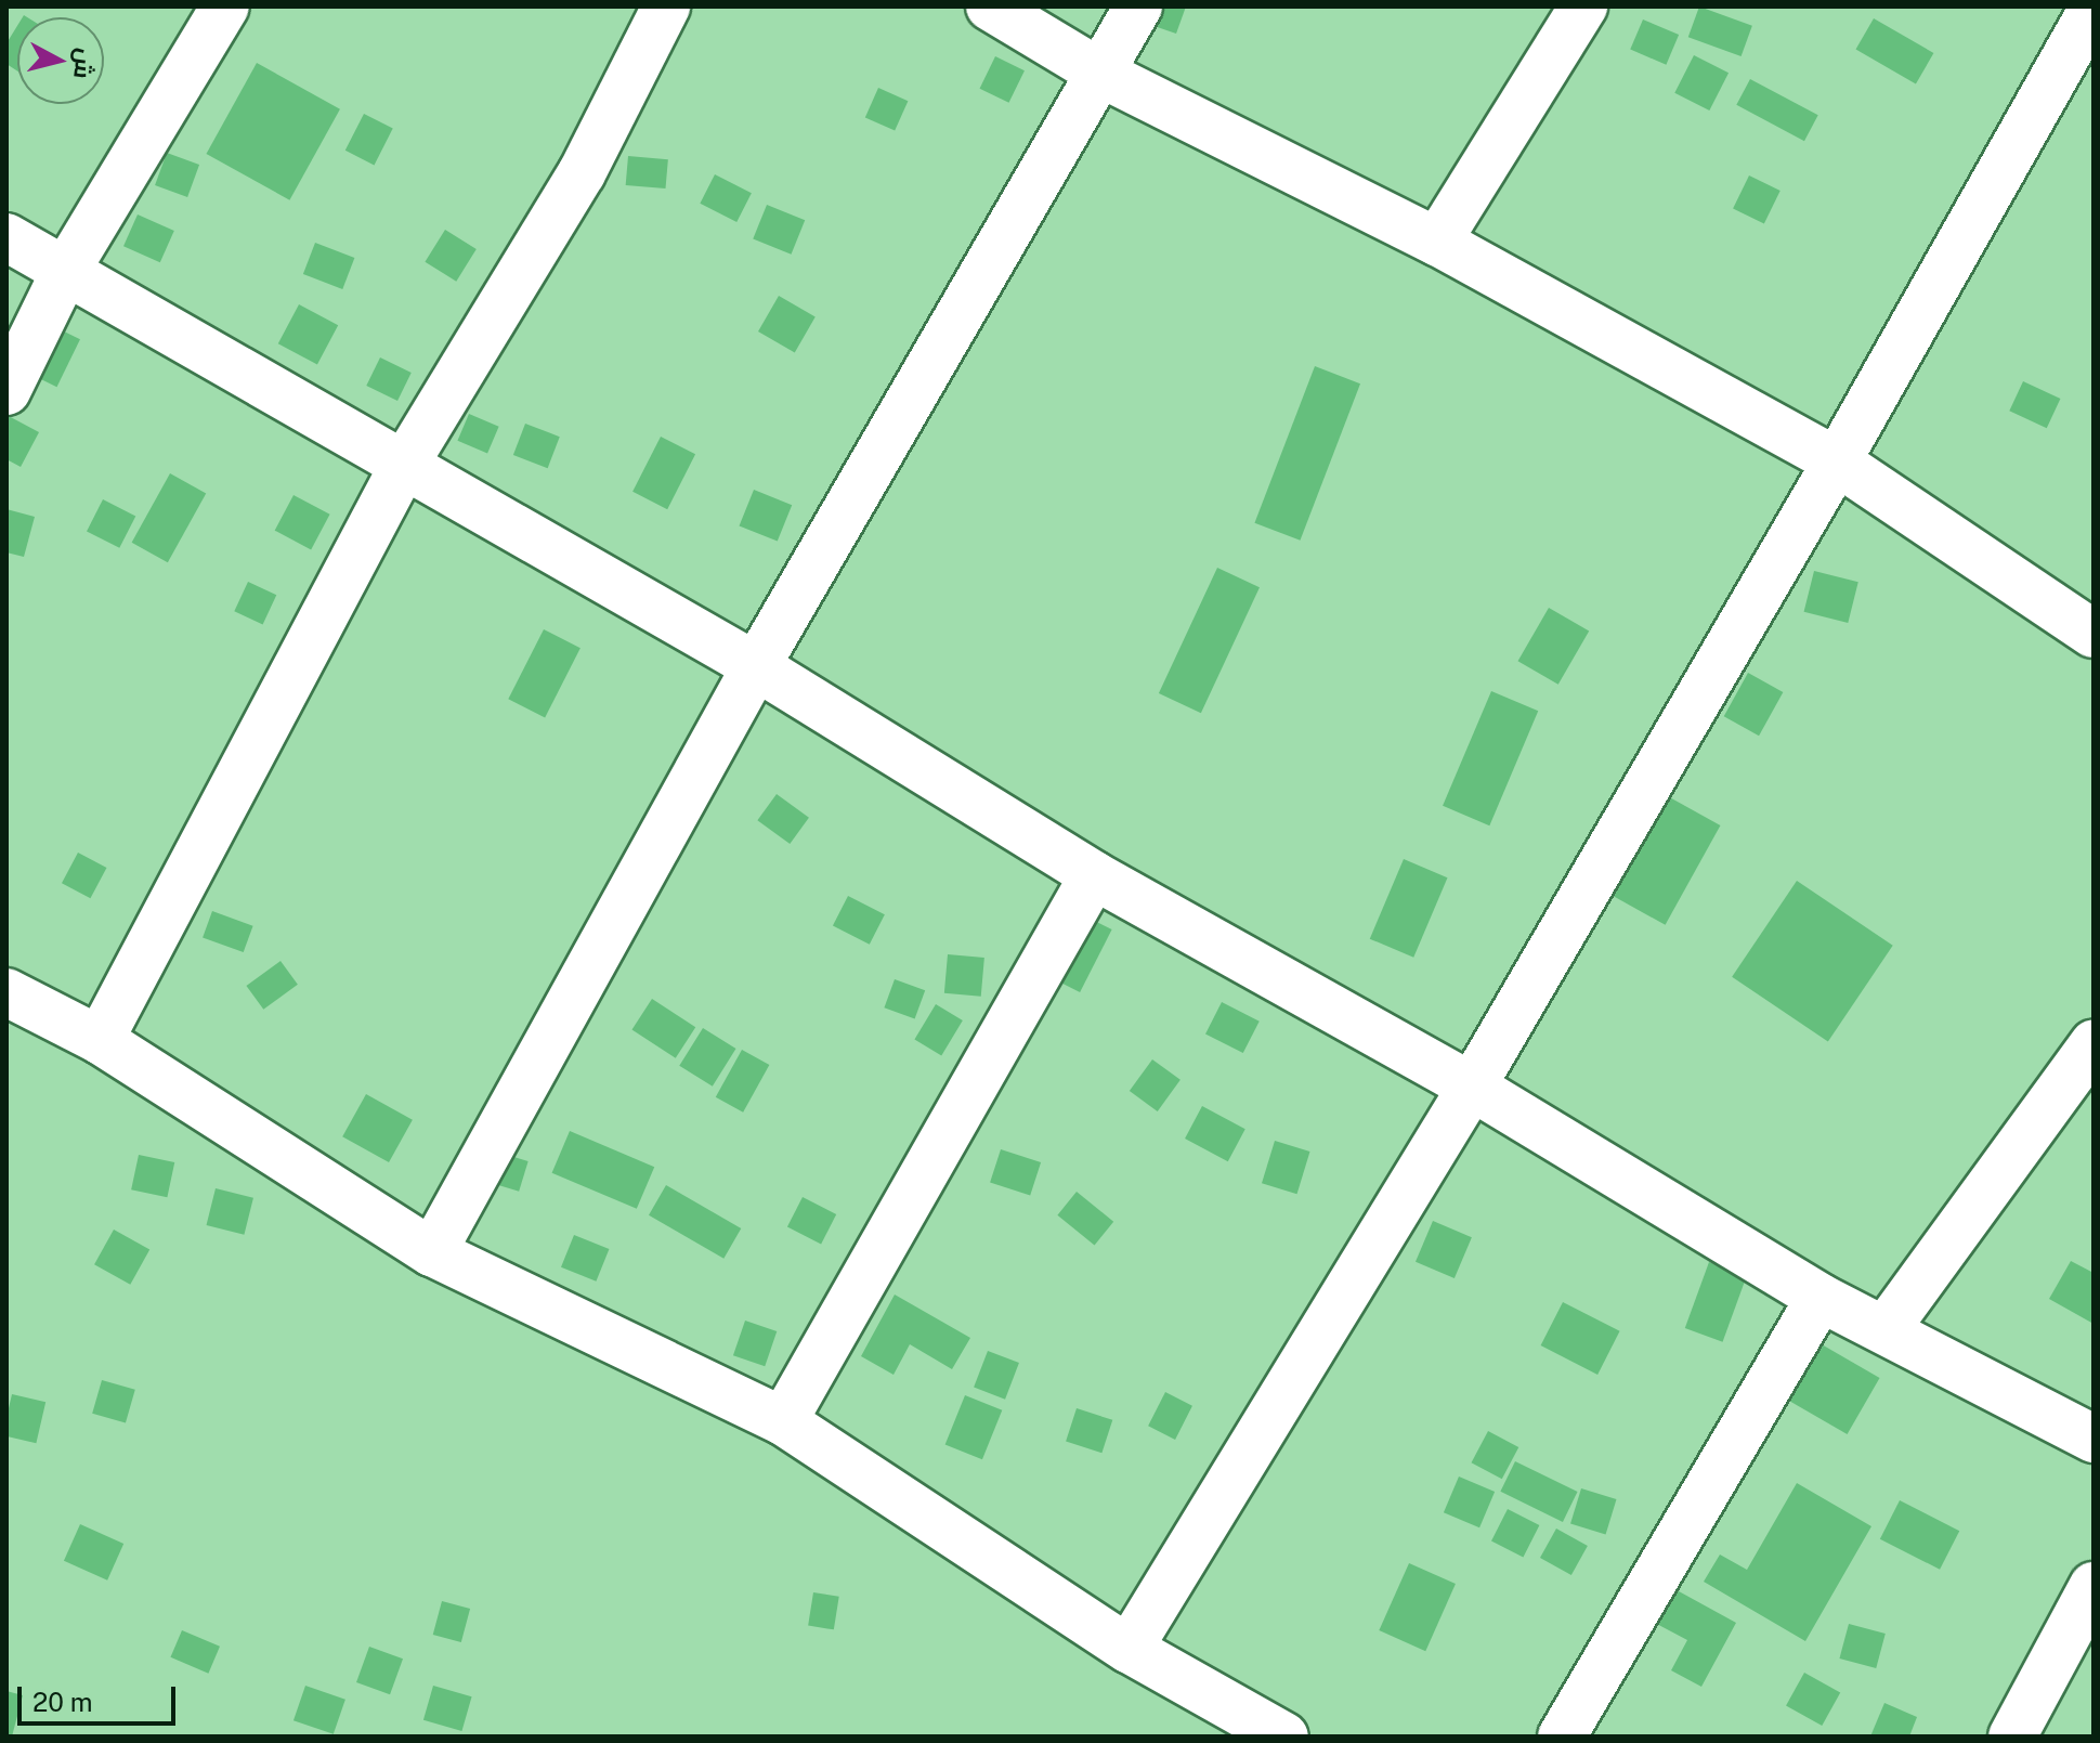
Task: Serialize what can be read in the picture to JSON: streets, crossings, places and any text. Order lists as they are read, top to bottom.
{
  "scale_bar": "20 m",
  "north": "right"
}
